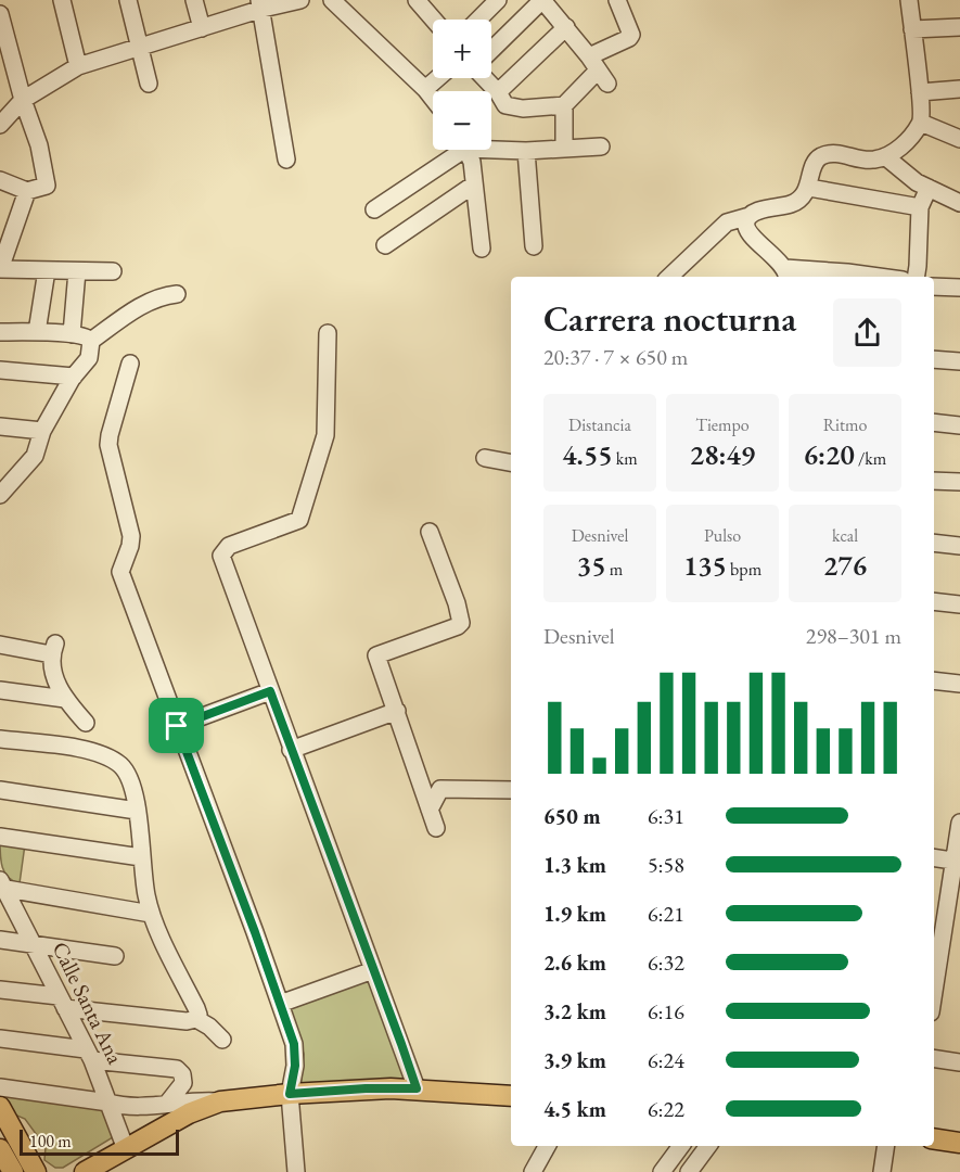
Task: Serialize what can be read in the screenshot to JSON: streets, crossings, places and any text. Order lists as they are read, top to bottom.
{
  "streets": {
    "street": ["Calle Santa Ana"]
  },
  "scale_bar": "100 m",
  "page": {
    "map_buttons": ["+", "−"],
    "heading": ["Carrera nocturna", "20:37 · 7 × 650 m"],
    "stats": [
      ["Distancia", "4.55 km"],
      ["Tiempo", "28:49"],
      ["Ritmo", "6:20 /km"],
      ["Desnivel", "35 m"],
      ["Pulso", "135 bpm"],
      ["kcal", "276"]
    ],
    "chart": ["Desnivel", "298–301 m"],
    "list": [
      {
        "name": "650 m",
        "note": "6:31"
      },
      {
        "name": "1.3 km",
        "note": "5:58"
      },
      {
        "name": "1.9 km",
        "note": "6:21"
      },
      {
        "name": "2.6 km",
        "note": "6:32"
      },
      {
        "name": "3.2 km",
        "note": "6:16"
      },
      {
        "name": "3.9 km",
        "note": "6:24"
      },
      {
        "name": "4.5 km",
        "note": "6:22"
      }
    ],
    "scale": "100 m"
  }
}
